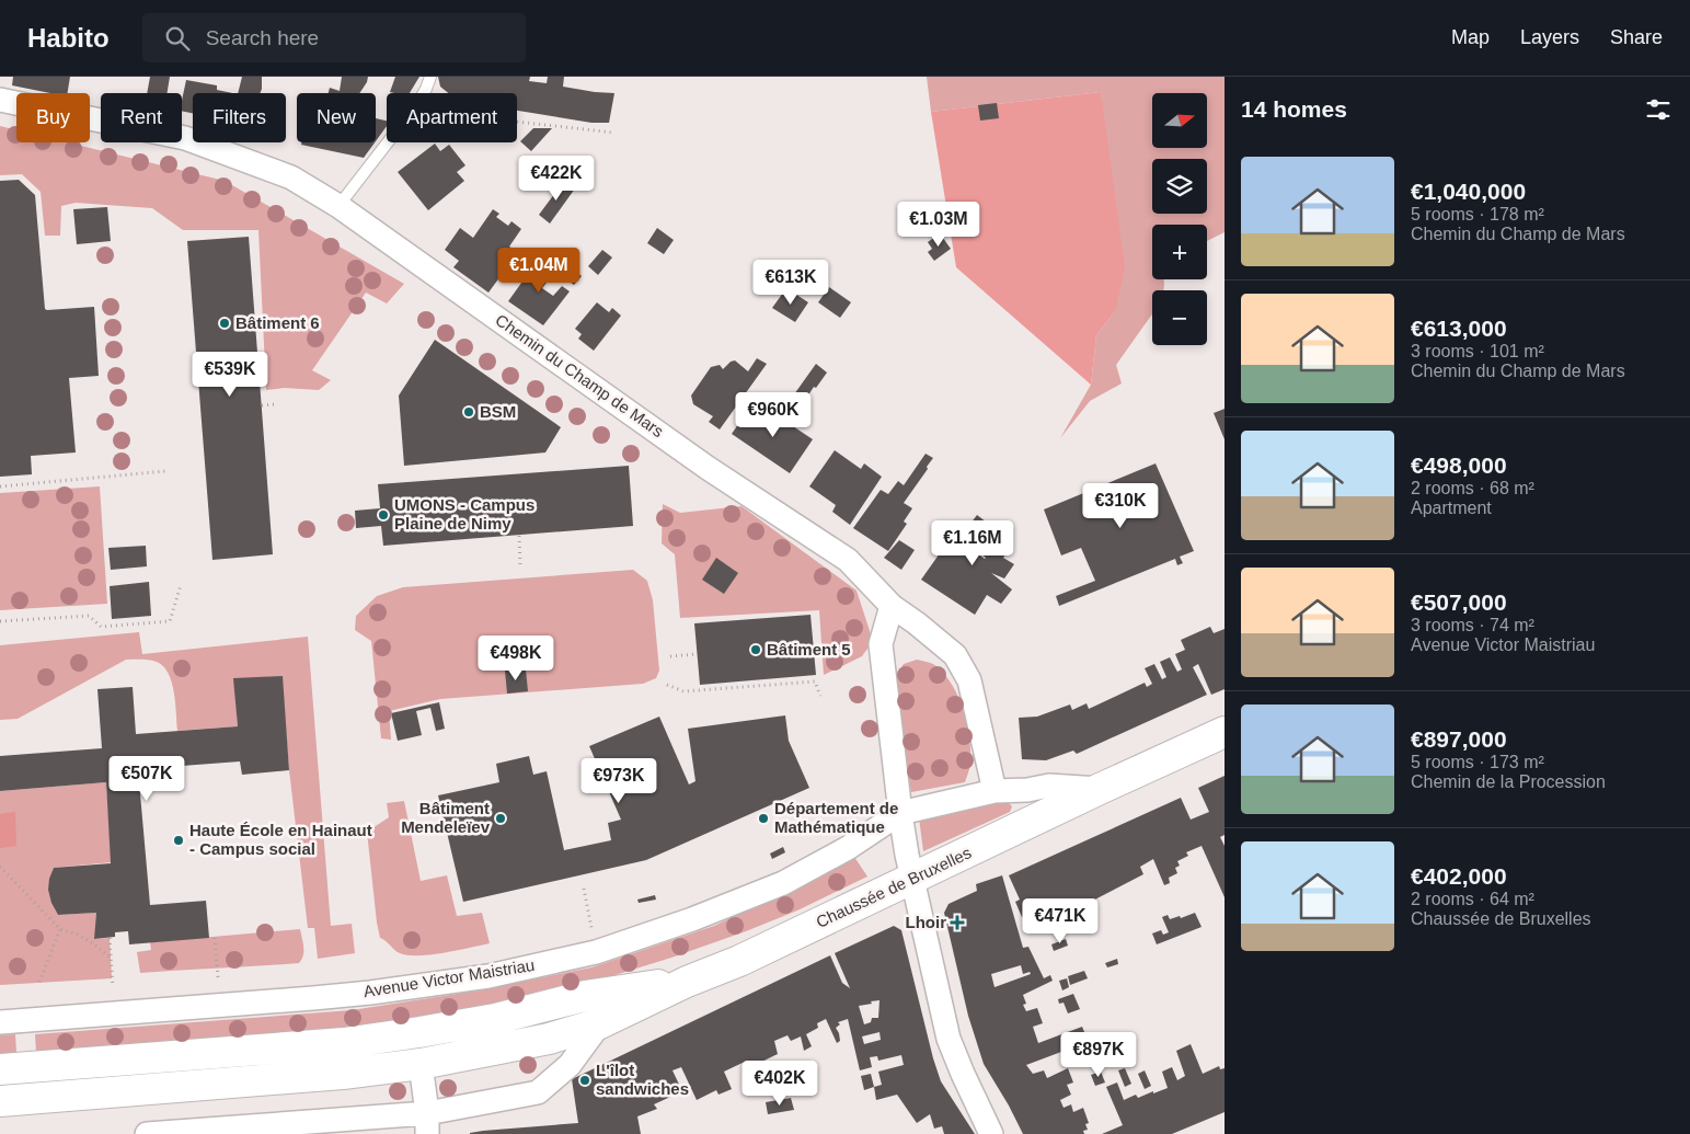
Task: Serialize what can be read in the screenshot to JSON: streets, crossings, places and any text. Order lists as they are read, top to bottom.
{
  "streets": {
    "main road": ["Chaussée de Bruxelles"],
    "street": ["Chemin du Champ de Mars", "Avenue Victor Maistriau"]
  },
  "crossings": [
    ["Chemin du Champ de Mars", "Chaussée de Bruxelles"],
    ["Chaussée de Bruxelles", "Avenue Victor Maistriau"]
  ],
  "places": {
    "other": [
      "Bâtiment 6",
      "BSM",
      "UMONS - Campus Plaine de Nimy",
      "Bâtiment 5",
      "Bâtiment Mendeleïev",
      "Département de Mathématique",
      "Haute École en Hainaut - Campus social",
      "L'îlot sandwiches"
    ],
    "health": ["Lhoir"]
  },
  "north": "right",
  "page": {
    "header": "Habito",
    "search": "Search here",
    "nav": ["Map", "Layers", "Share"],
    "heading": "14 homes",
    "map_buttons": ["+", "−"],
    "chip": [
      "Buy",
      "Rent",
      "Filters",
      "New",
      "Apartment"
    ],
    "list": [
      {
        "name": "€1,040,000",
        "note": "5 rooms · 178 m² · Chemin du Champ de Mars"
      },
      {
        "name": "€613,000",
        "note": "3 rooms · 101 m² · Chemin du Champ de Mars"
      },
      {
        "name": "€498,000",
        "note": "2 rooms · 68 m² · Apartment"
      },
      {
        "name": "€507,000",
        "note": "3 rooms · 74 m² · Avenue Victor Maistriau"
      },
      {
        "name": "€897,000",
        "note": "5 rooms · 173 m² · Chemin de la Procession"
      },
      {
        "name": "€402,000",
        "note": "2 rooms · 64 m² · Chaussée de Bruxelles"
      }
    ],
    "price": [
      "€422K",
      "€1.03M",
      "€1.04M",
      "€613K",
      "€539K",
      "€960K",
      "€310K",
      "€1.16M",
      "€498K",
      "€507K",
      "€973K",
      "€471K",
      "€897K",
      "€402K"
    ]
  }
}
